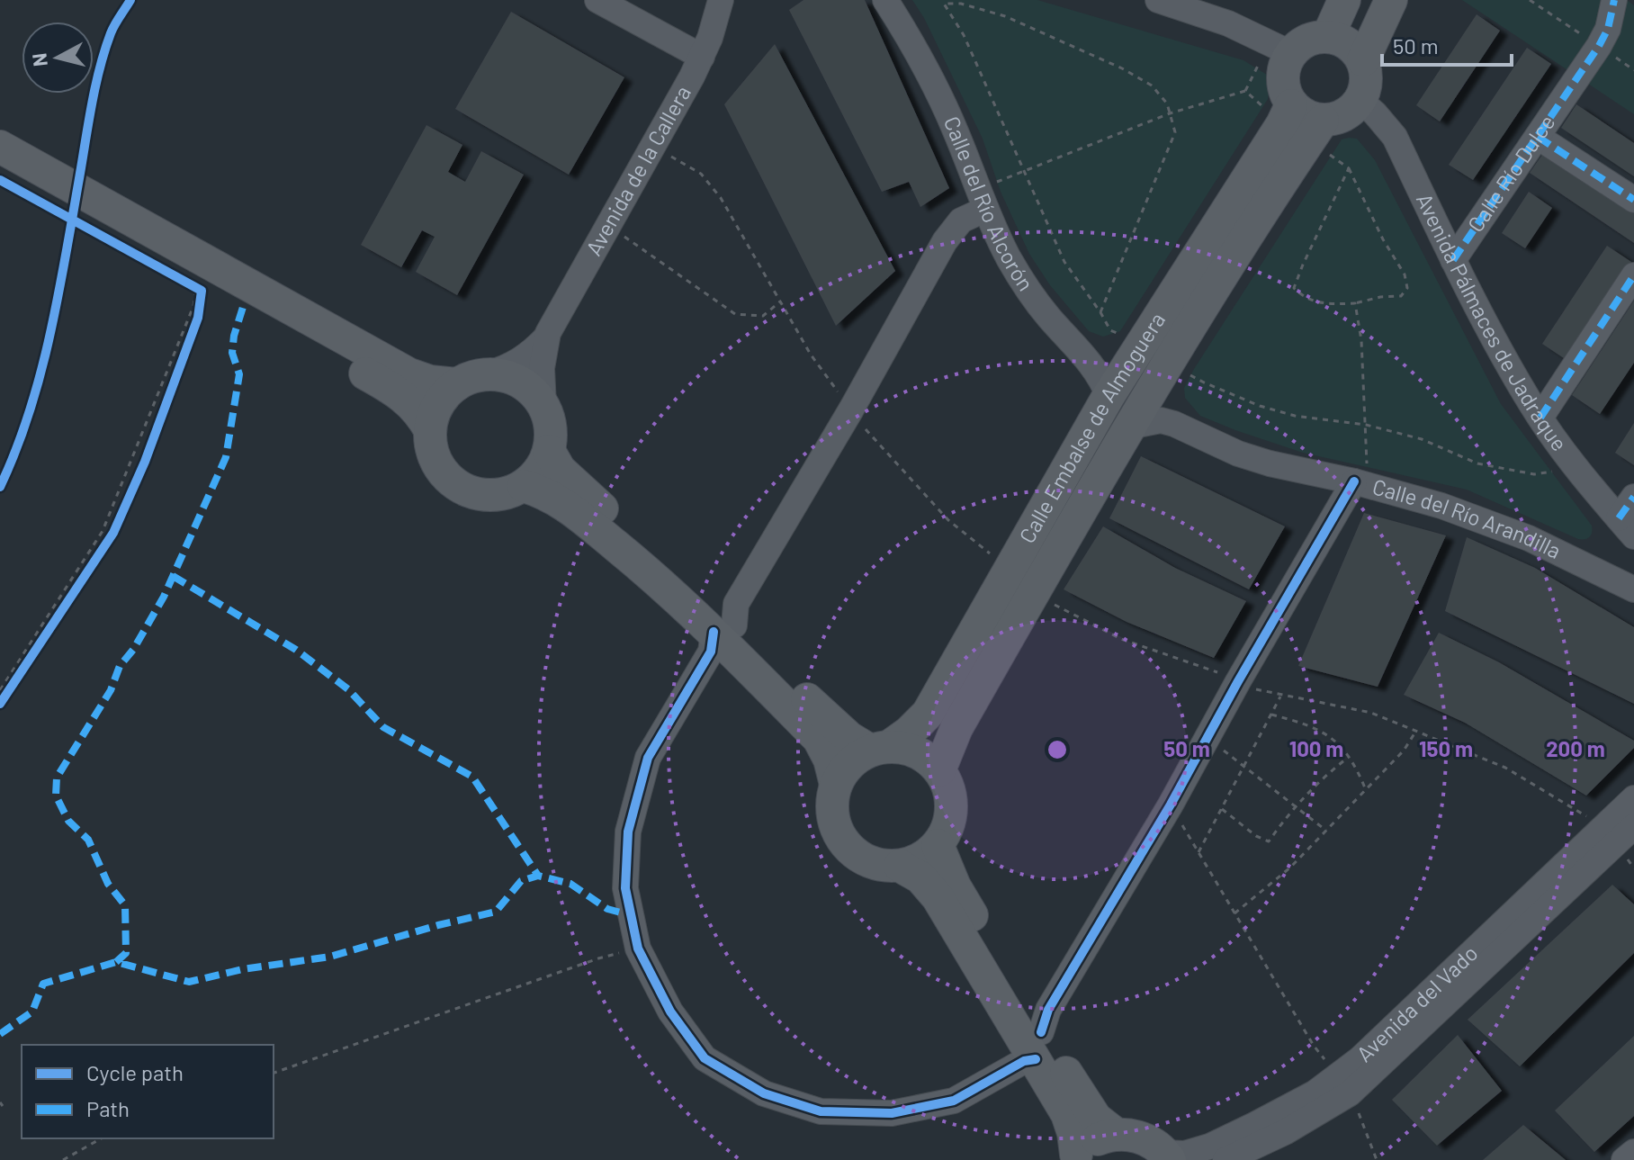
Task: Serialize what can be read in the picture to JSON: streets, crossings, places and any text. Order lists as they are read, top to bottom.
{
  "streets": {
    "main road": ["Calle Embalse de Almoguera"],
    "street": [
      "Avenida de la Callera",
      "Calle Río Dulce",
      "Calle del Río Alcorón",
      "Avenida Pálmaces de Jadraque",
      "Calle del Río Arandilla",
      "Avenida del Vado"
    ]
  },
  "crossings": [
    ["Calle Río Dulce", "Avenida Pálmaces de Jadraque"],
    ["Calle del Río Alcorón", "Calle Embalse de Almoguera"],
    ["Avenida Pálmaces de Jadraque", "Calle Embalse de Almoguera"],
    ["Calle Embalse de Almoguera", "Calle del Río Arandilla"]
  ],
  "legend": ["Cycle path", "Path"],
  "scale_bar": "50 m",
  "north": "left",
  "rings": [
    "50 m",
    "100 m",
    "150 m",
    "200 m"
  ]
}
